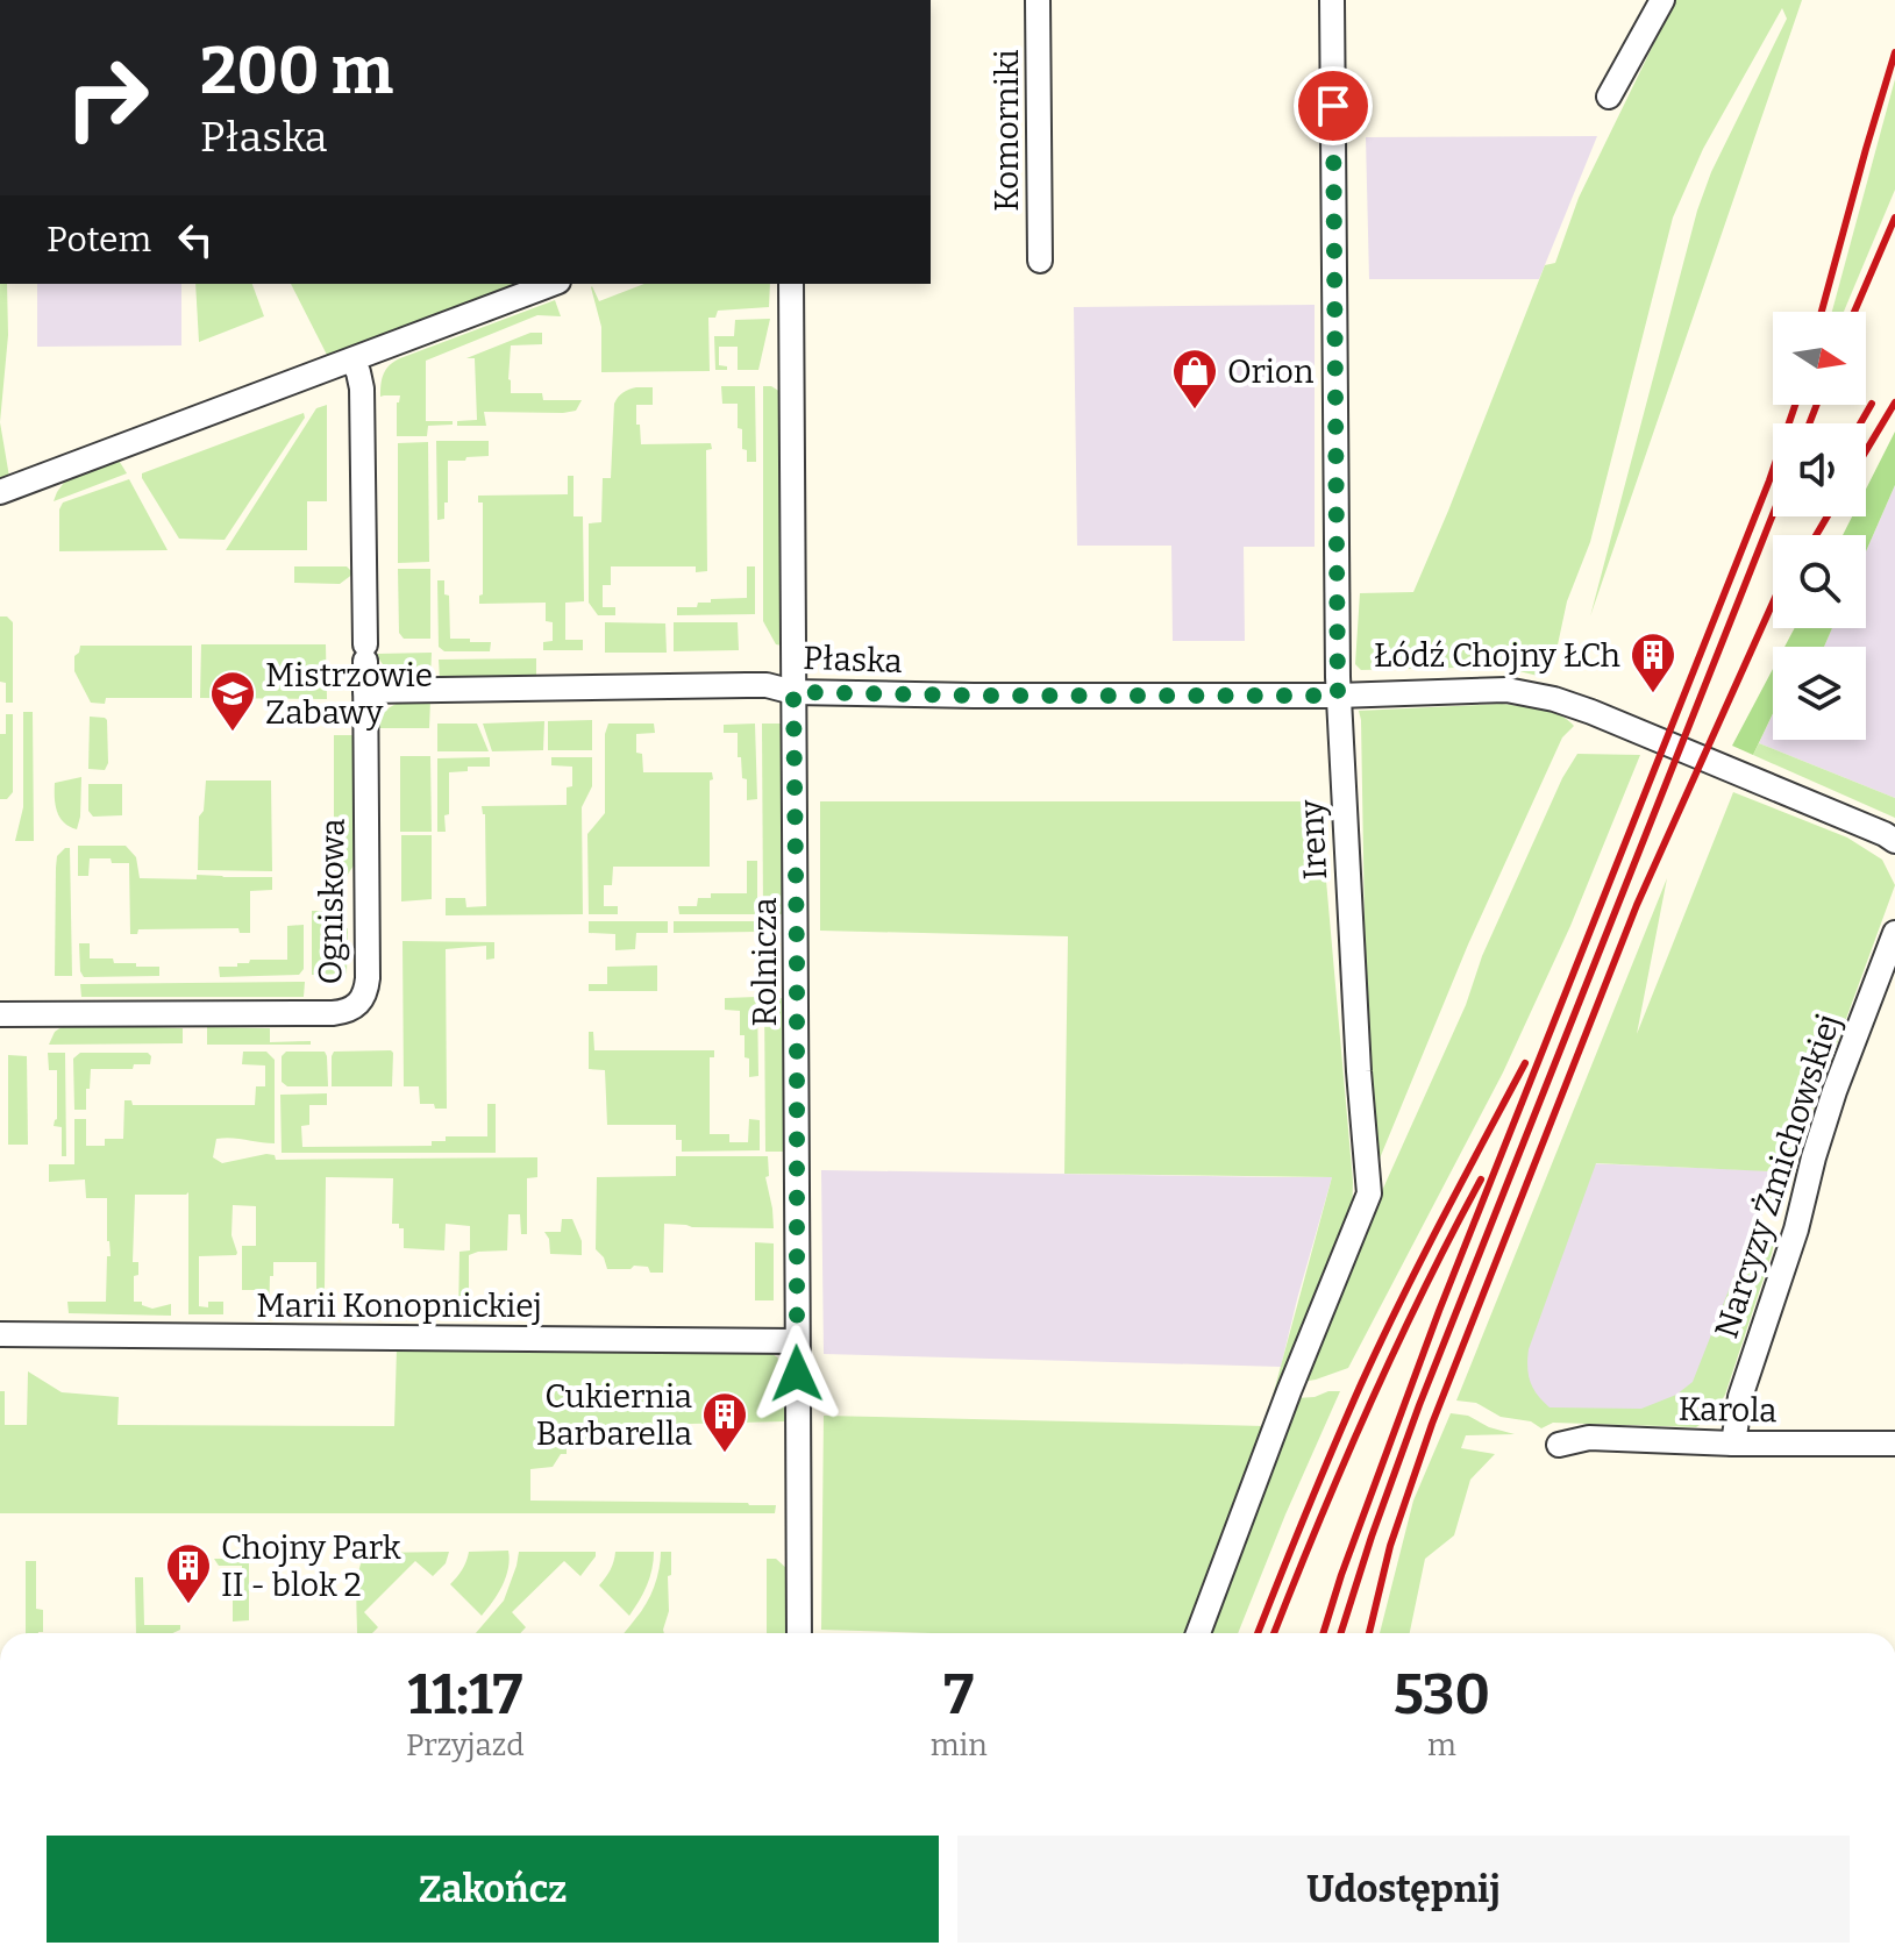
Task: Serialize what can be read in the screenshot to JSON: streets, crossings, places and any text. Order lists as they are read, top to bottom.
{
  "streets": {
    "street": [
      "Komorniki",
      "Płaska",
      "Ireny",
      "Ogniskowa",
      "Rolnicza",
      "Narcyzy Żmichowskiej",
      "Marii Konopnickiej",
      "Karola"
    ]
  },
  "crossings": [
    ["Płaska", "Ireny"],
    ["Płaska", "Ogniskowa"],
    ["Płaska", "Rolnicza"],
    ["Rolnicza", "Marii Konopnickiej"],
    ["Narcyzy Żmichowskiej", "Karola"]
  ],
  "places": {
    "shop": ["Orion"],
    "building": ["Łódź Chojny ŁCh", "Cukiernia Barbarella", "Chojny Park II - blok 2"],
    "school or university": ["Mistrzowie Zabawy"]
  },
  "north": "right",
  "page": {
    "turn": ["200 m", "Płaska"],
    "then": "Potem",
    "eta": [
      "11:17",
      "Przyjazd",
      "7",
      "min",
      "530",
      "m"
    ],
    "buttons": ["Zakończ", "Udostępnij"]
  }
}
